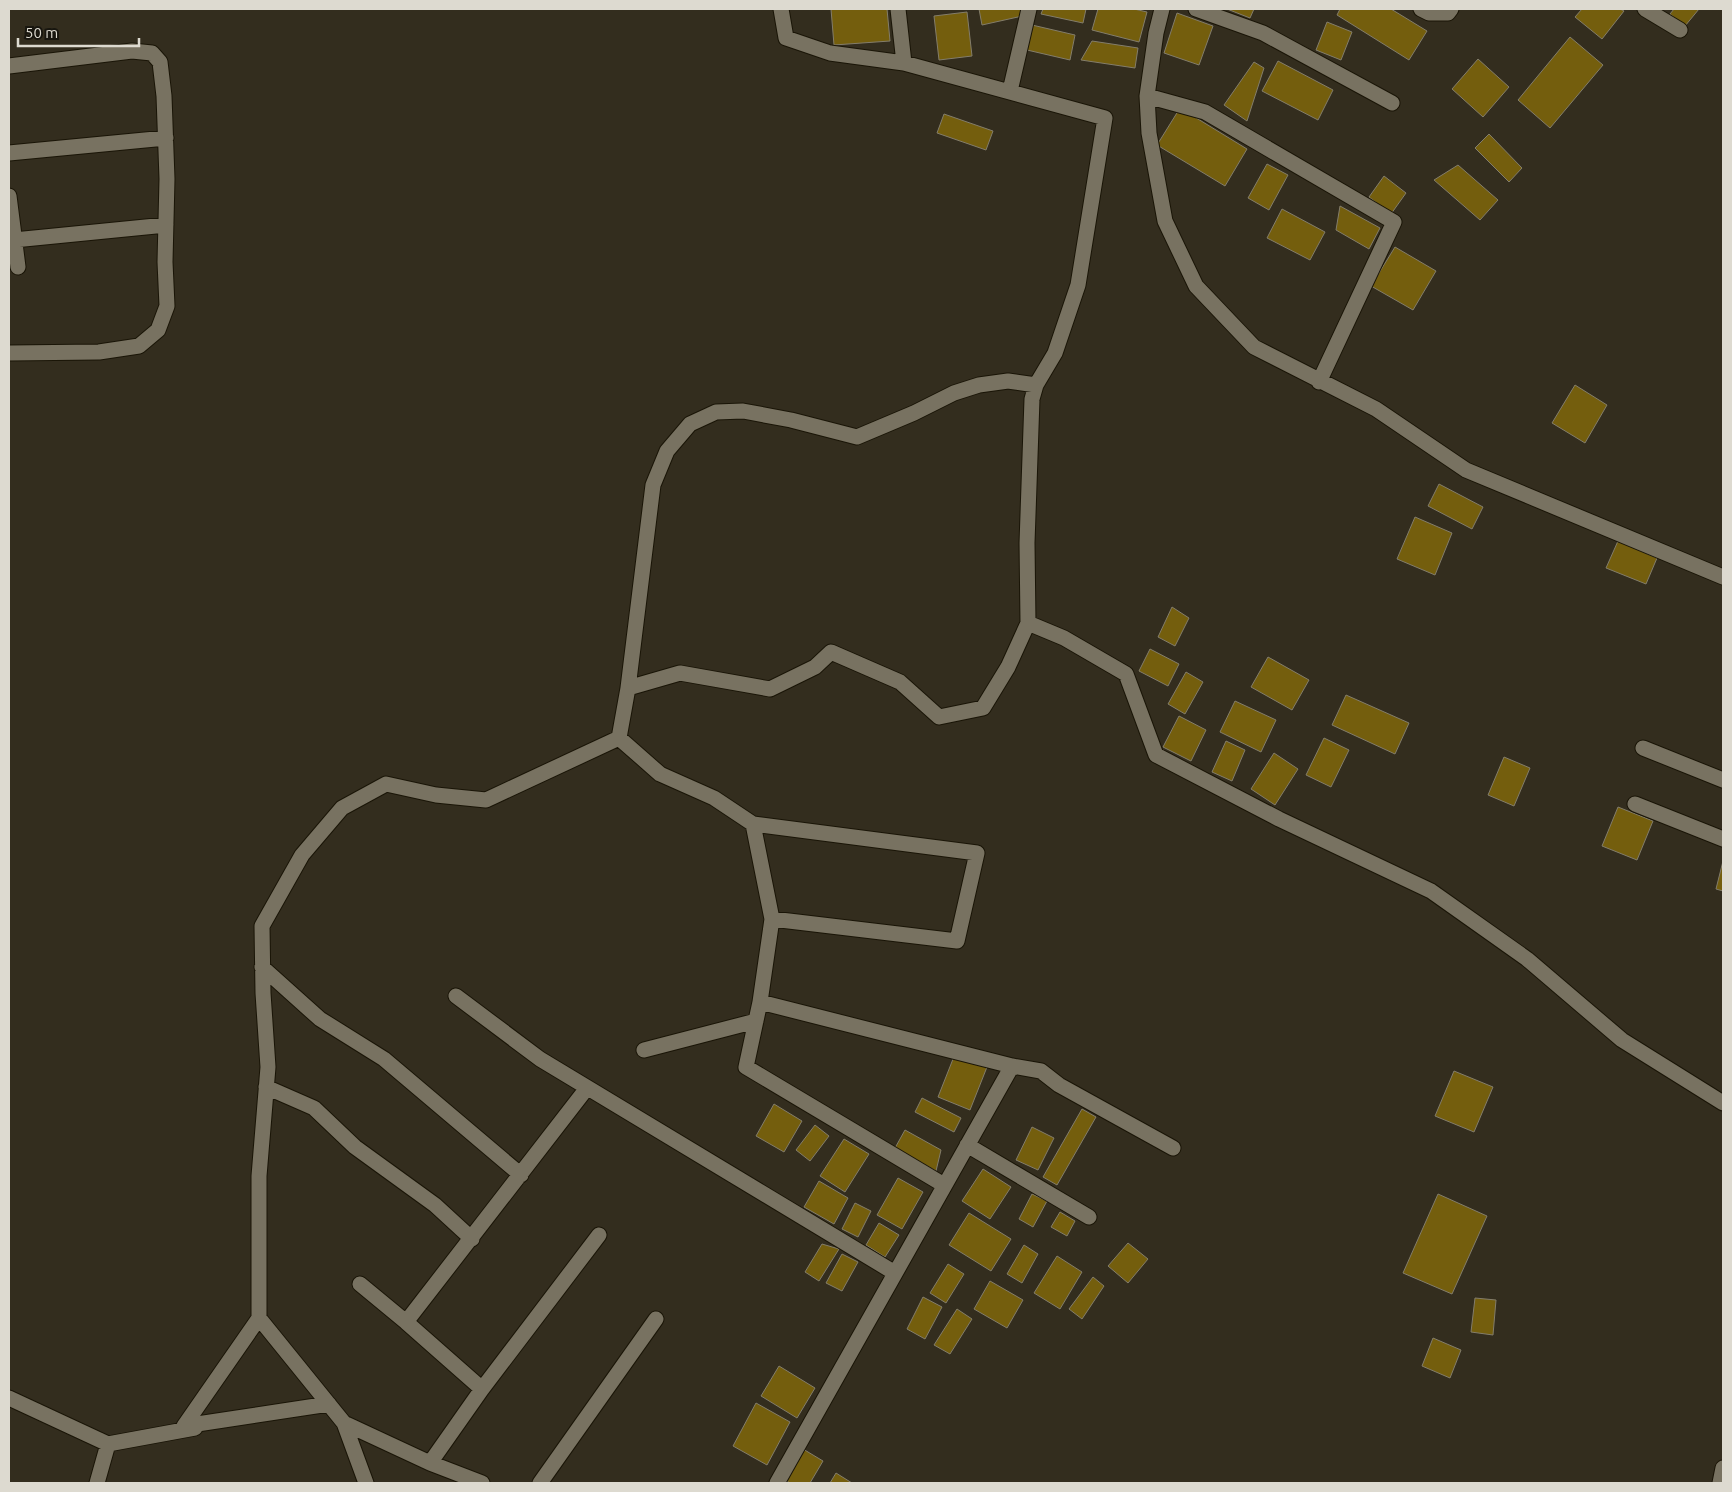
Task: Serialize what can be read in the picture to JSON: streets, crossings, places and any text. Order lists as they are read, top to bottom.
{
  "scale_bar": "50 m"
}
